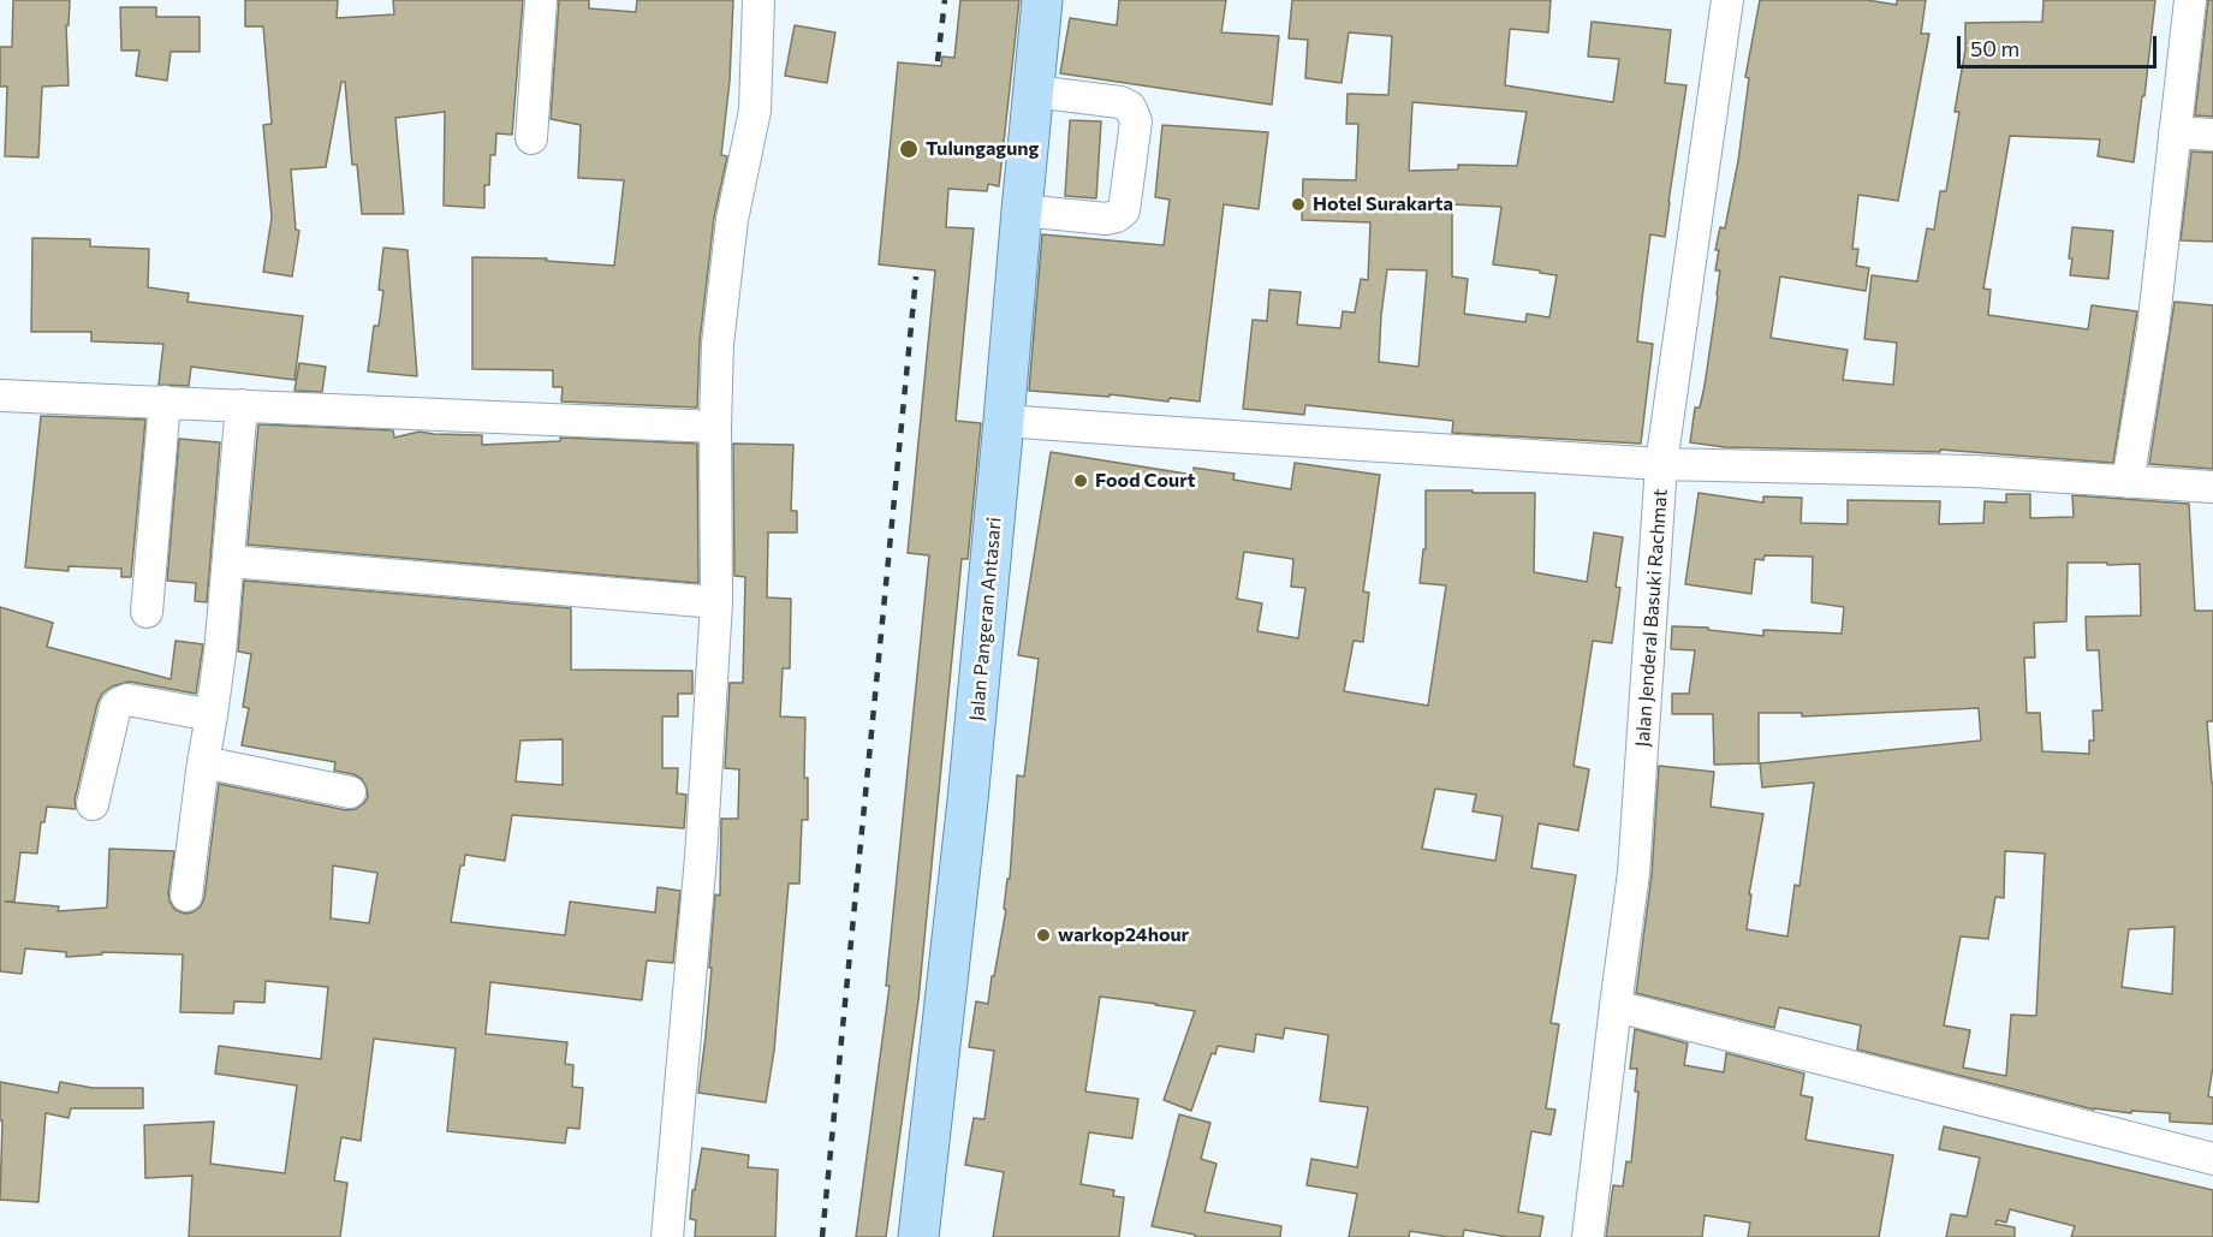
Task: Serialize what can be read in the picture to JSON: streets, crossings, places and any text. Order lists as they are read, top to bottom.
{
  "streets": {
    "main road": ["Jalan Pangeran Antasari"],
    "street": ["Jalan Jenderal Basuki Rachmat"]
  },
  "places": [
    "Tulungagung",
    "Hotel Surakarta",
    "Food Court",
    "warkop24hour"
  ],
  "scale_bar": "50 m"
}
